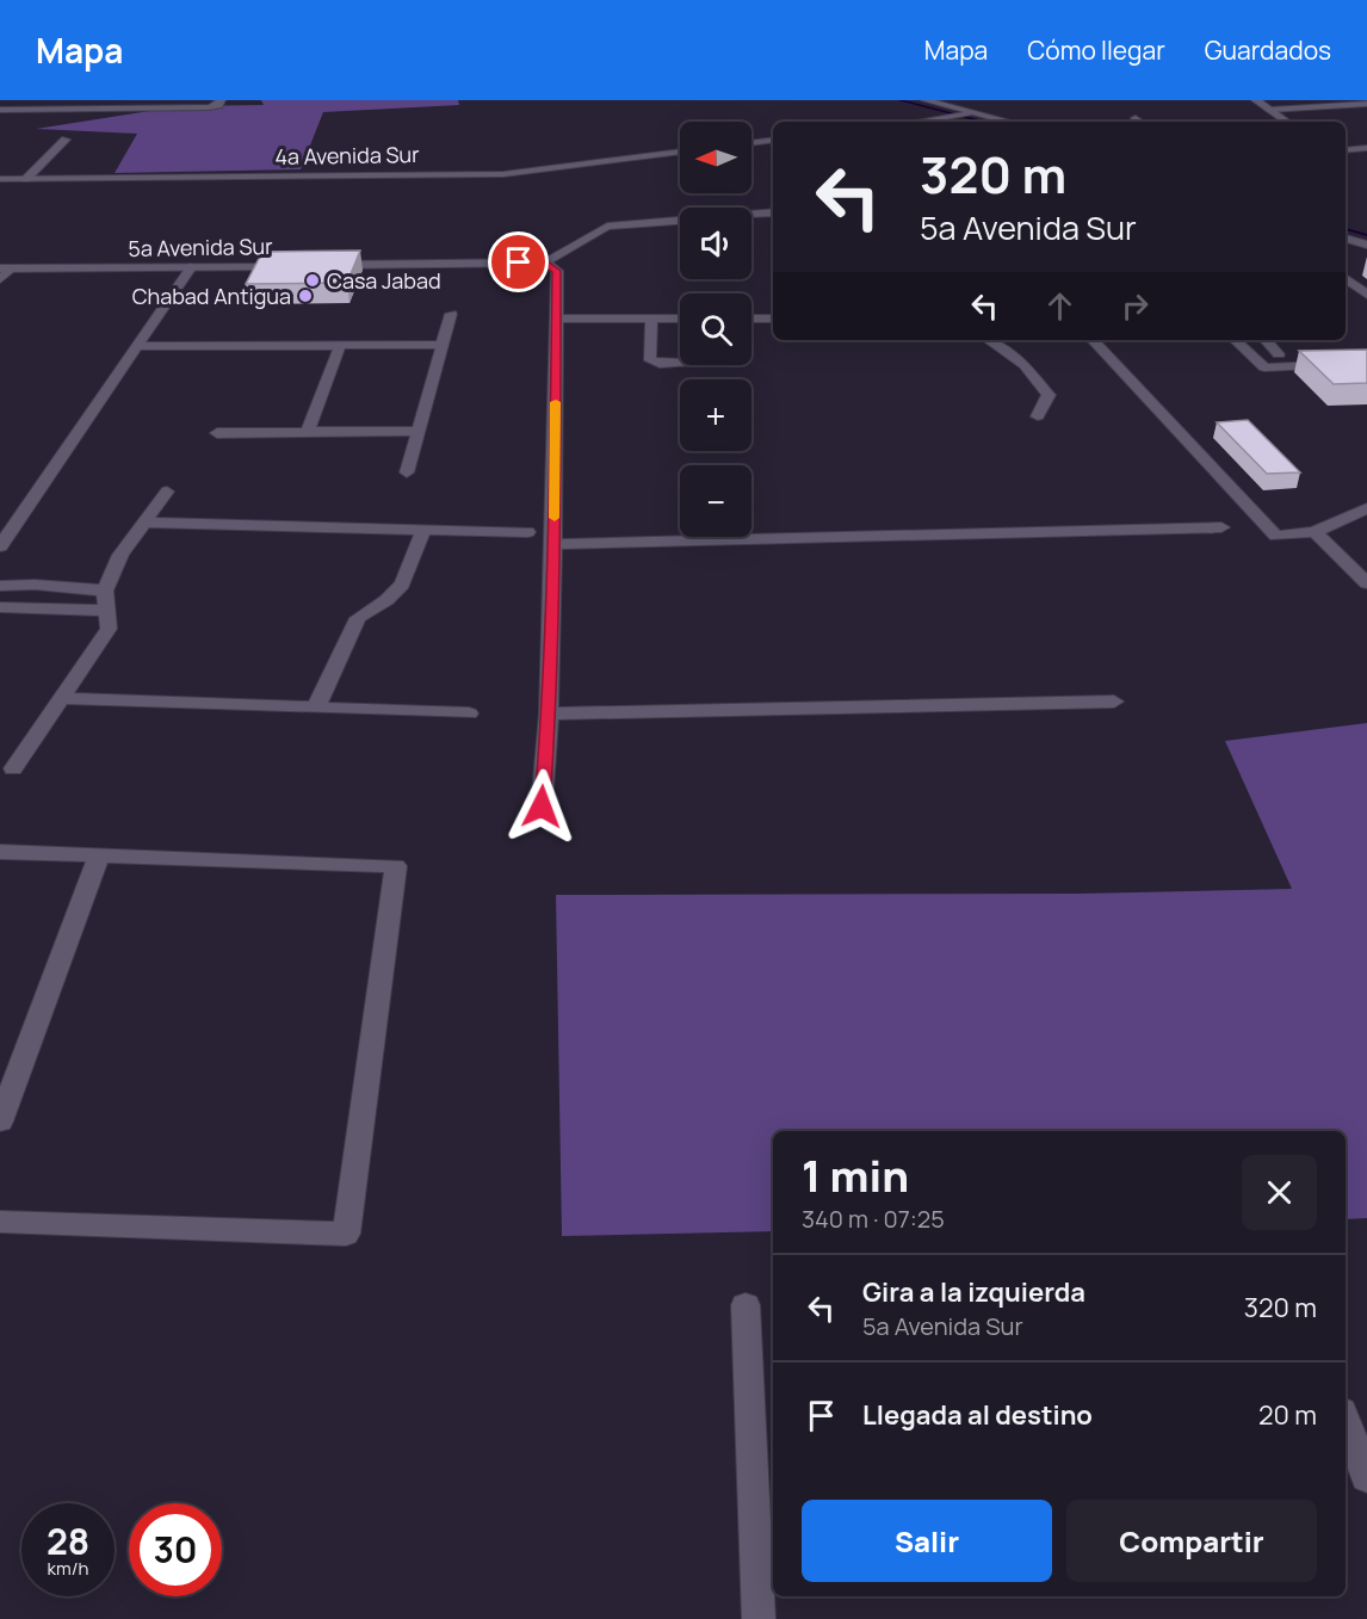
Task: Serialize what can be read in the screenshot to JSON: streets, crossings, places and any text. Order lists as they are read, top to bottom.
{
  "streets": {
    "street": ["4a Avenida Sur", "5a Avenida Sur"]
  },
  "places": ["Casa Jabad", "Chabad Antigua"],
  "north": "left",
  "page": {
    "header": "Mapa",
    "nav": ["Mapa", "Cómo llegar", "Guardados"],
    "map_buttons": ["+", "−"],
    "turn": ["320 m", "5a Avenida Sur"],
    "heading": ["1 min", "340 m · 07:25"],
    "list": [
      {
        "name": "Gira a la izquierda",
        "note": "5a Avenida Sur",
        "value": "320 m"
      },
      {
        "name": "Llegada al destino",
        "value": "20 m"
      }
    ],
    "buttons": ["Salir", "Compartir"],
    "speed": "28 km/h",
    "limit": "30"
  }
}
